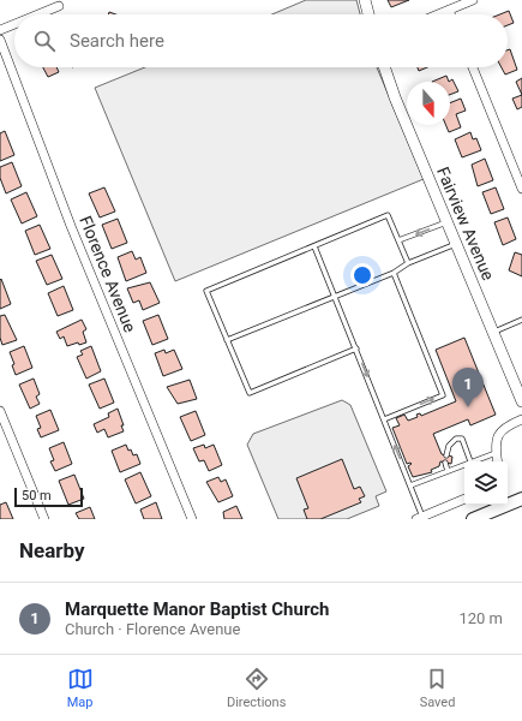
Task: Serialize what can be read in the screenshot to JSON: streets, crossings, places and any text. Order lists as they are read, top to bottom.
{
  "streets": {
    "street": ["Fairview Avenue", "Florence Avenue"]
  },
  "scale_bar": "50 m",
  "north": "bottom",
  "page": {
    "search": "Search here",
    "pins": "1",
    "scale": "50 m",
    "heading": "Nearby",
    "list": [
      {
        "mark": "1",
        "name": "Marquette Manor Baptist Church",
        "note": "Church · Florence Avenue",
        "value": "120 m"
      }
    ],
    "nav": ["Map", "Directions", "Saved"]
  }
}
